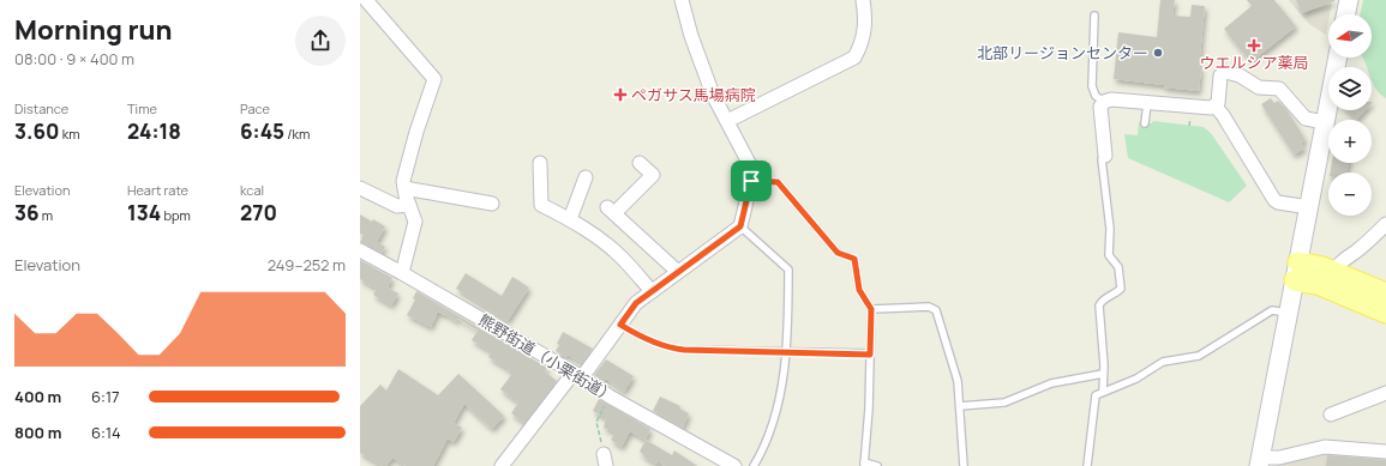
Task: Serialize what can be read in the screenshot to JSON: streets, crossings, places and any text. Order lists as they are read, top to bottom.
{
  "streets": {
    "street": ["熊野街道（小栗街道）"]
  },
  "places": {
    "health": ["ウエルシア薬局", "ペガサス馬場病院"],
    "other": ["北部リージョンセンター"]
  },
  "north": "left",
  "page": {
    "heading": ["Morning run", "08:00 · 9 × 400 m"],
    "map_buttons": ["+", "−"],
    "stats": [
      ["Distance", "3.60 km"],
      ["Time", "24:18"],
      ["Pace", "6:45 /km"],
      ["Elevation", "36 m"],
      ["Heart rate", "134 bpm"],
      ["kcal", "270"]
    ],
    "chart": ["Elevation", "249–252 m"],
    "list": [
      {
        "name": "400 m",
        "note": "6:17"
      },
      {
        "name": "800 m",
        "note": "6:14"
      }
    ]
  }
}
